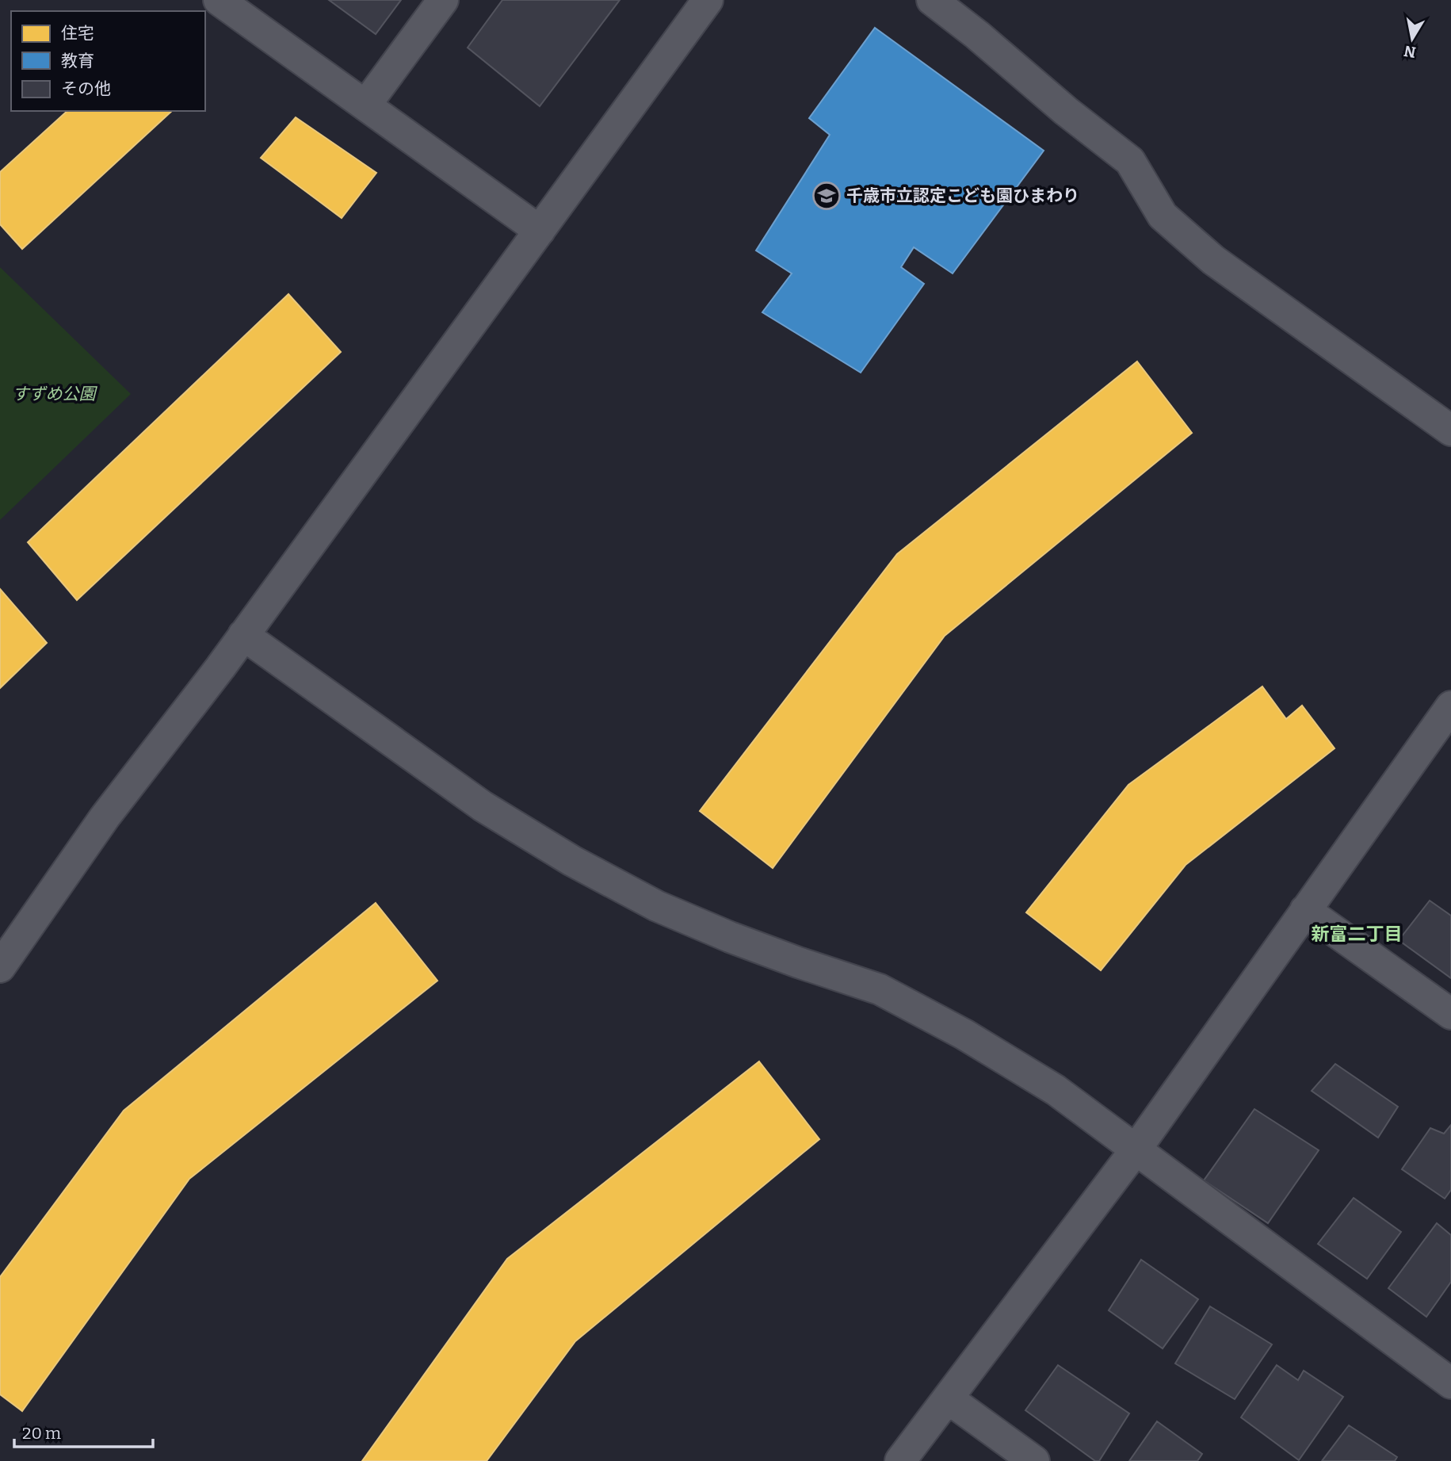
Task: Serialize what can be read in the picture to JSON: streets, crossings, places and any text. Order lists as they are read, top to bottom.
{
  "districts": ["新富二丁目"],
  "parks": ["すずめ公園"],
  "places": {
    "school or university": ["千歳市立認定こども園ひまわり"]
  },
  "legend": ["住宅", "教育", "その他"],
  "scale_bar": "20 m",
  "north": "bottom"
}
